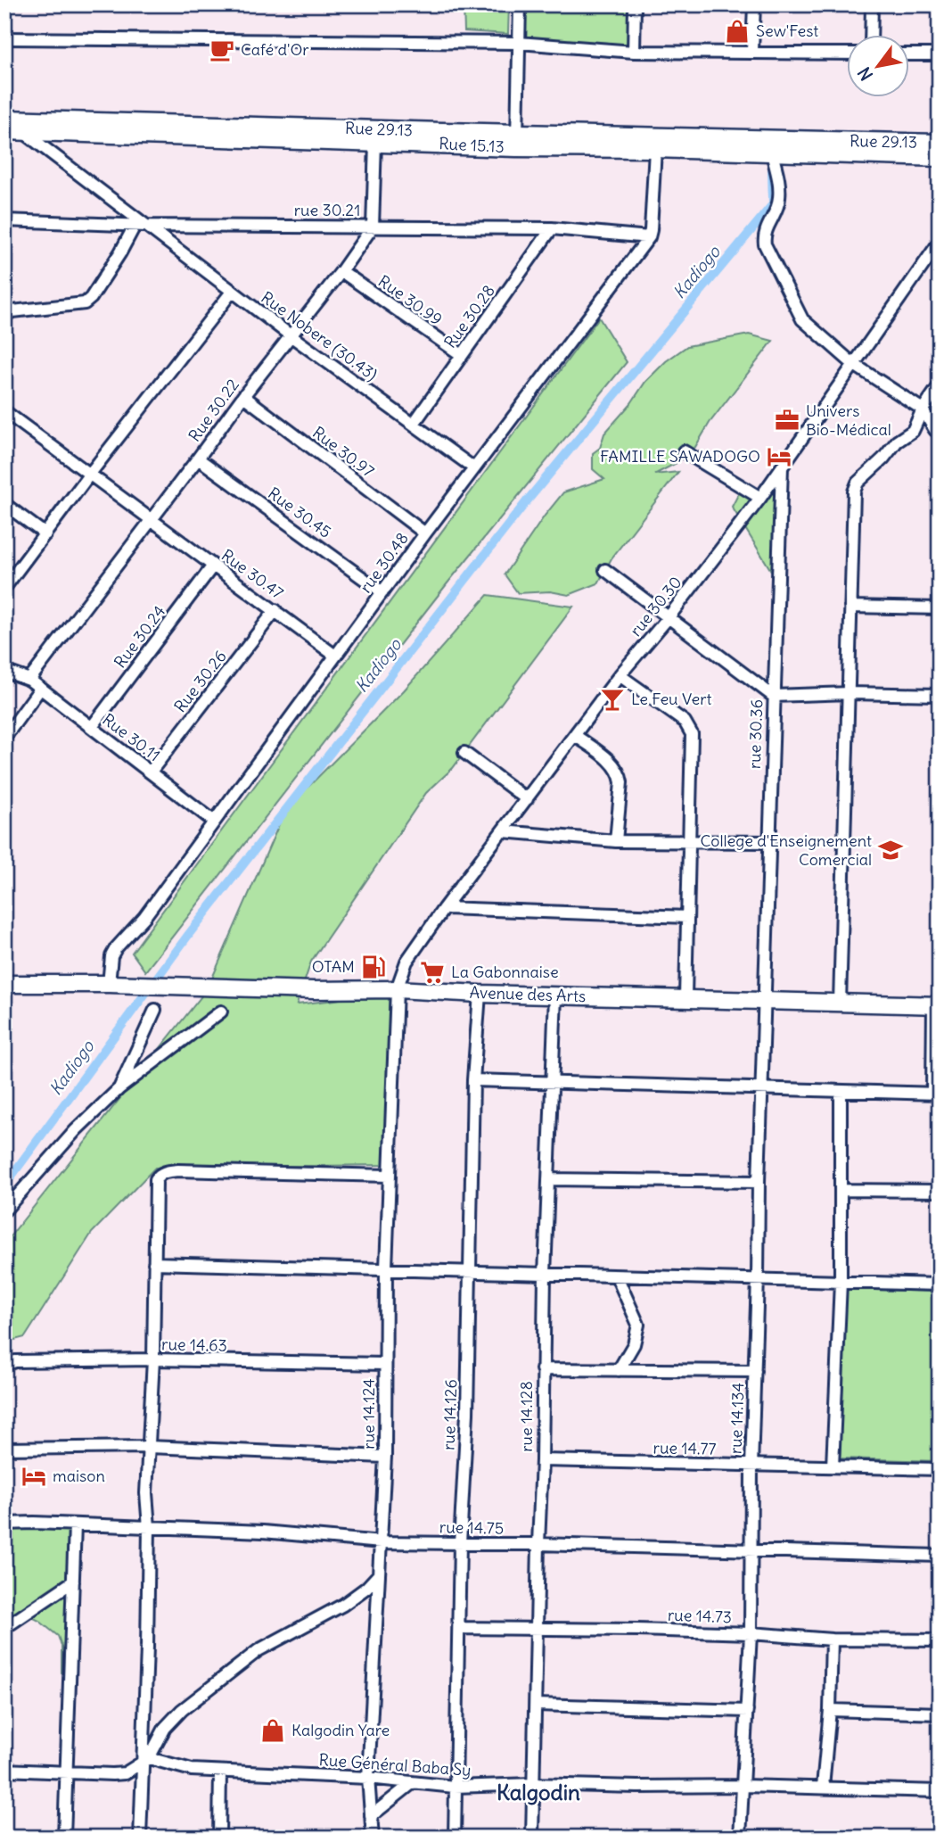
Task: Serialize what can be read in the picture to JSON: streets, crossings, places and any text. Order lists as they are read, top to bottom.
{
  "streets": {
    "main road": ["Rue 29.13", "Rue 15.13", "Avenue des Arts"],
    "street": [
      "rue 30.21",
      "Rue 30.99",
      "Rue 30.28",
      "Rue Nobere (30.43)",
      "Rue 30.22",
      "Rue 30.97",
      "Rue 30.45",
      "rue 30.48",
      "Rue 30.47",
      "rue 30.30",
      "Rue 30.24",
      "Rue 30.26",
      "rue 30.36",
      "Rue 30.11",
      "rue 14.63",
      "rue 14.124",
      "rue 14.126",
      "rue 14.128",
      "rue 14.134",
      "rue 14.77",
      "rue 14.75",
      "rue 14.73",
      "Rue Général Baba Sy"
    ]
  },
  "crossings": [
    ["Rue 29.13", "Rue 15.13"],
    ["Rue 15.13", "Rue Nobere (30.43)"],
    ["rue 30.21", "Rue 30.28"],
    ["rue 30.21", "Rue Nobere (30.43)"],
    ["rue 30.21", "Rue 30.22"],
    ["rue 30.21", "rue 30.48"],
    ["Rue 30.99", "Rue 30.28"],
    ["Rue 30.99", "Rue 30.22"],
    ["Rue 30.28", "Rue Nobere (30.43)"],
    ["Rue Nobere (30.43)", "Rue 30.22"],
    ["Rue Nobere (30.43)", "rue 30.48"],
    ["Rue 30.22", "Rue 30.97"],
    ["Rue 30.22", "Rue 30.45"],
    ["Rue 30.22", "Rue 30.47"],
    ["Rue 30.22", "Rue 30.11"],
    ["Rue 30.97", "rue 30.48"],
    ["Rue 30.45", "rue 30.48"],
    ["rue 30.48", "Rue 30.47"],
    ["rue 30.48", "Rue 30.11"],
    ["rue 30.48", "Avenue des Arts"],
    ["Rue 30.47", "Rue 30.24"],
    ["Rue 30.47", "Rue 30.26"],
    ["rue 30.30", "rue 30.36"],
    ["rue 30.30", "Avenue des Arts"],
    ["rue 30.30", "rue 14.124"],
    ["Rue 30.24", "Rue 30.11"],
    ["Rue 30.26", "Rue 30.11"],
    ["rue 30.36", "Avenue des Arts"],
    ["rue 30.36", "rue 14.134"],
    ["Avenue des Arts", "rue 14.124"],
    ["Avenue des Arts", "rue 14.126"],
    ["Avenue des Arts", "rue 14.128"],
    ["Avenue des Arts", "rue 14.134"],
    ["rue 14.63", "rue 14.124"],
    ["rue 14.124", "rue 14.75"],
    ["rue 14.124", "Rue Général Baba Sy"],
    ["rue 14.126", "rue 14.75"],
    ["rue 14.126", "rue 14.73"],
    ["rue 14.126", "Rue Général Baba Sy"],
    ["rue 14.128", "rue 14.77"],
    ["rue 14.128", "rue 14.75"],
    ["rue 14.128", "rue 14.73"],
    ["rue 14.128", "Rue Général Baba Sy"],
    ["rue 14.134", "rue 14.77"],
    ["rue 14.134", "rue 14.75"],
    ["rue 14.134", "rue 14.73"],
    ["rue 14.134", "Rue Général Baba Sy"]
  ],
  "districts": ["Kalgodin"],
  "water": ["Kadiogo"],
  "places": {
    "shop": ["Sew'Fest", "Kalgodin Yare"],
    "cafe": ["Café d'Or"],
    "office": ["Univers Bio-Médical"],
    "hotel": ["FAMILLE SAWADOGO", "maison"],
    "bar": ["Le Feu Vert"],
    "school or university": ["College d'Enseignement Comercial"],
    "fuel station": ["OTAM"],
    "supermarket": ["La Gabonnaise"]
  },
  "north": "bottom left"
}
